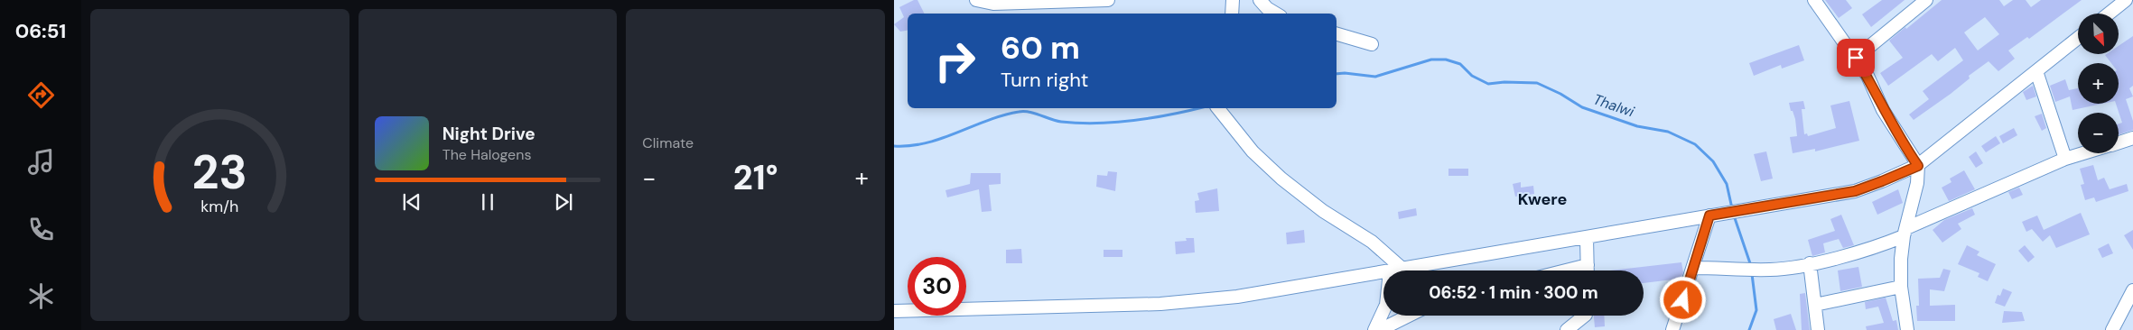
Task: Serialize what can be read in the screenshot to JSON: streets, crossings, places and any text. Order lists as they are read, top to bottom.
{
  "districts": ["Kwere"],
  "water": ["Thalwi"],
  "north": "bottom right",
  "page": {
    "tabs": "06:51",
    "tile": "Climate",
    "map_buttons": ["+", "−"],
    "turn": ["60 m", "Turn right"],
    "song": ["Night Drive", "The Halogens"],
    "heat": ["−", "21°", "+"],
    "limit": "30",
    "trip": "06:52 · 1 min · 300 m",
    "gauge": ["23", "km/h"]
  }
}
